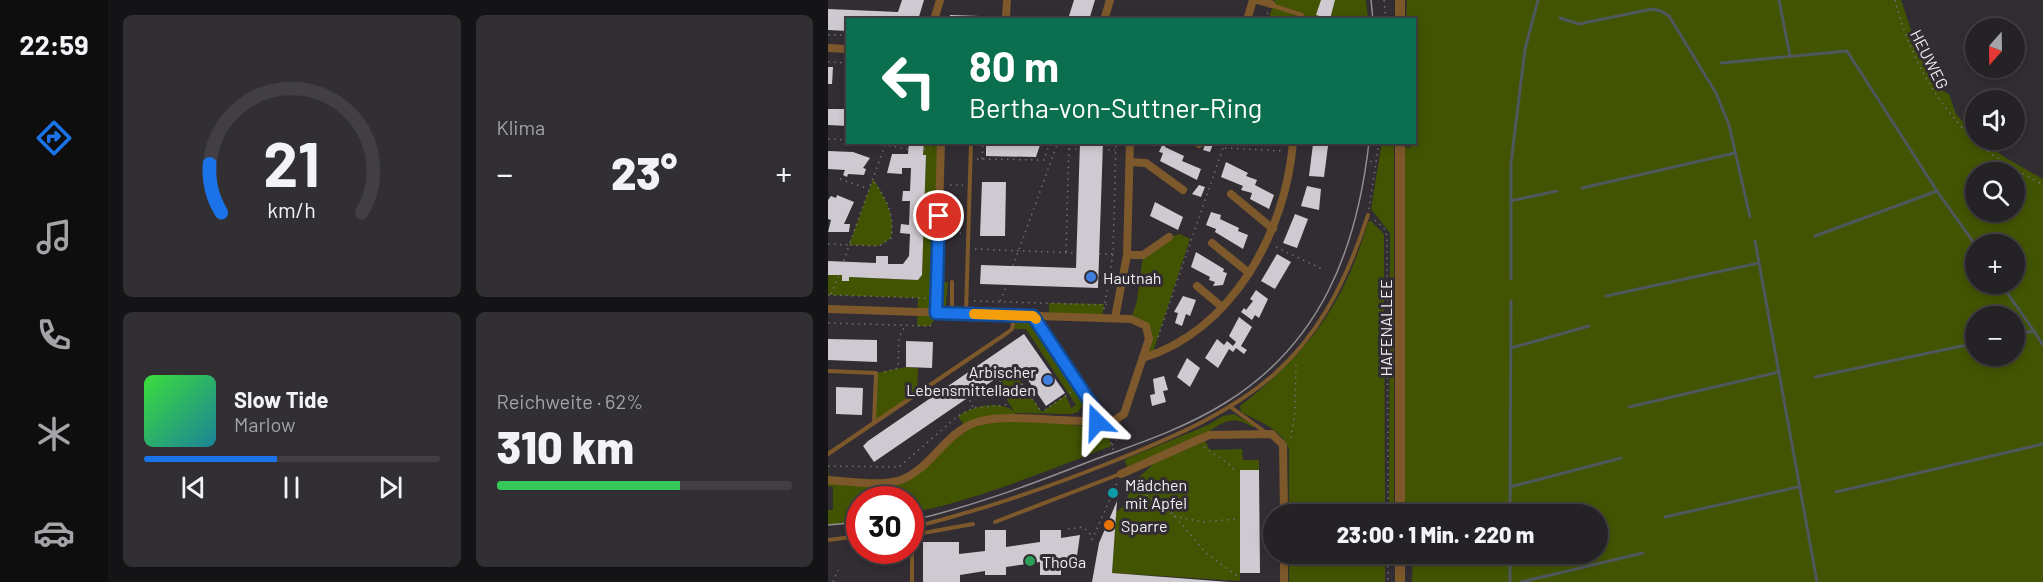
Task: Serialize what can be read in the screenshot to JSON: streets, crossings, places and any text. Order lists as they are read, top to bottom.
{
  "streets": {
    "street": ["HAFENALLEE"],
    "path": ["HEUWEG"]
  },
  "places": [
    "Hautnah",
    "Arbischer Lebensmittelladen",
    "Mädchen mit Apfel",
    "Sparre",
    "ThoGa"
  ],
  "north": "bottom",
  "page": {
    "tabs": "22:59",
    "tile": [
      "Klima",
      ["Reichweite · 62%", "310 km"]
    ],
    "map_buttons": ["+", "−"],
    "turn": ["80 m", "Bertha-von-Suttner-Ring"],
    "heat": ["−", "23°", "+"],
    "song": ["Slow Tide", "Marlow"],
    "limit": "30",
    "trip": "23:00 · 1 Min. · 220 m",
    "gauge": ["21", "km/h"]
  }
}
